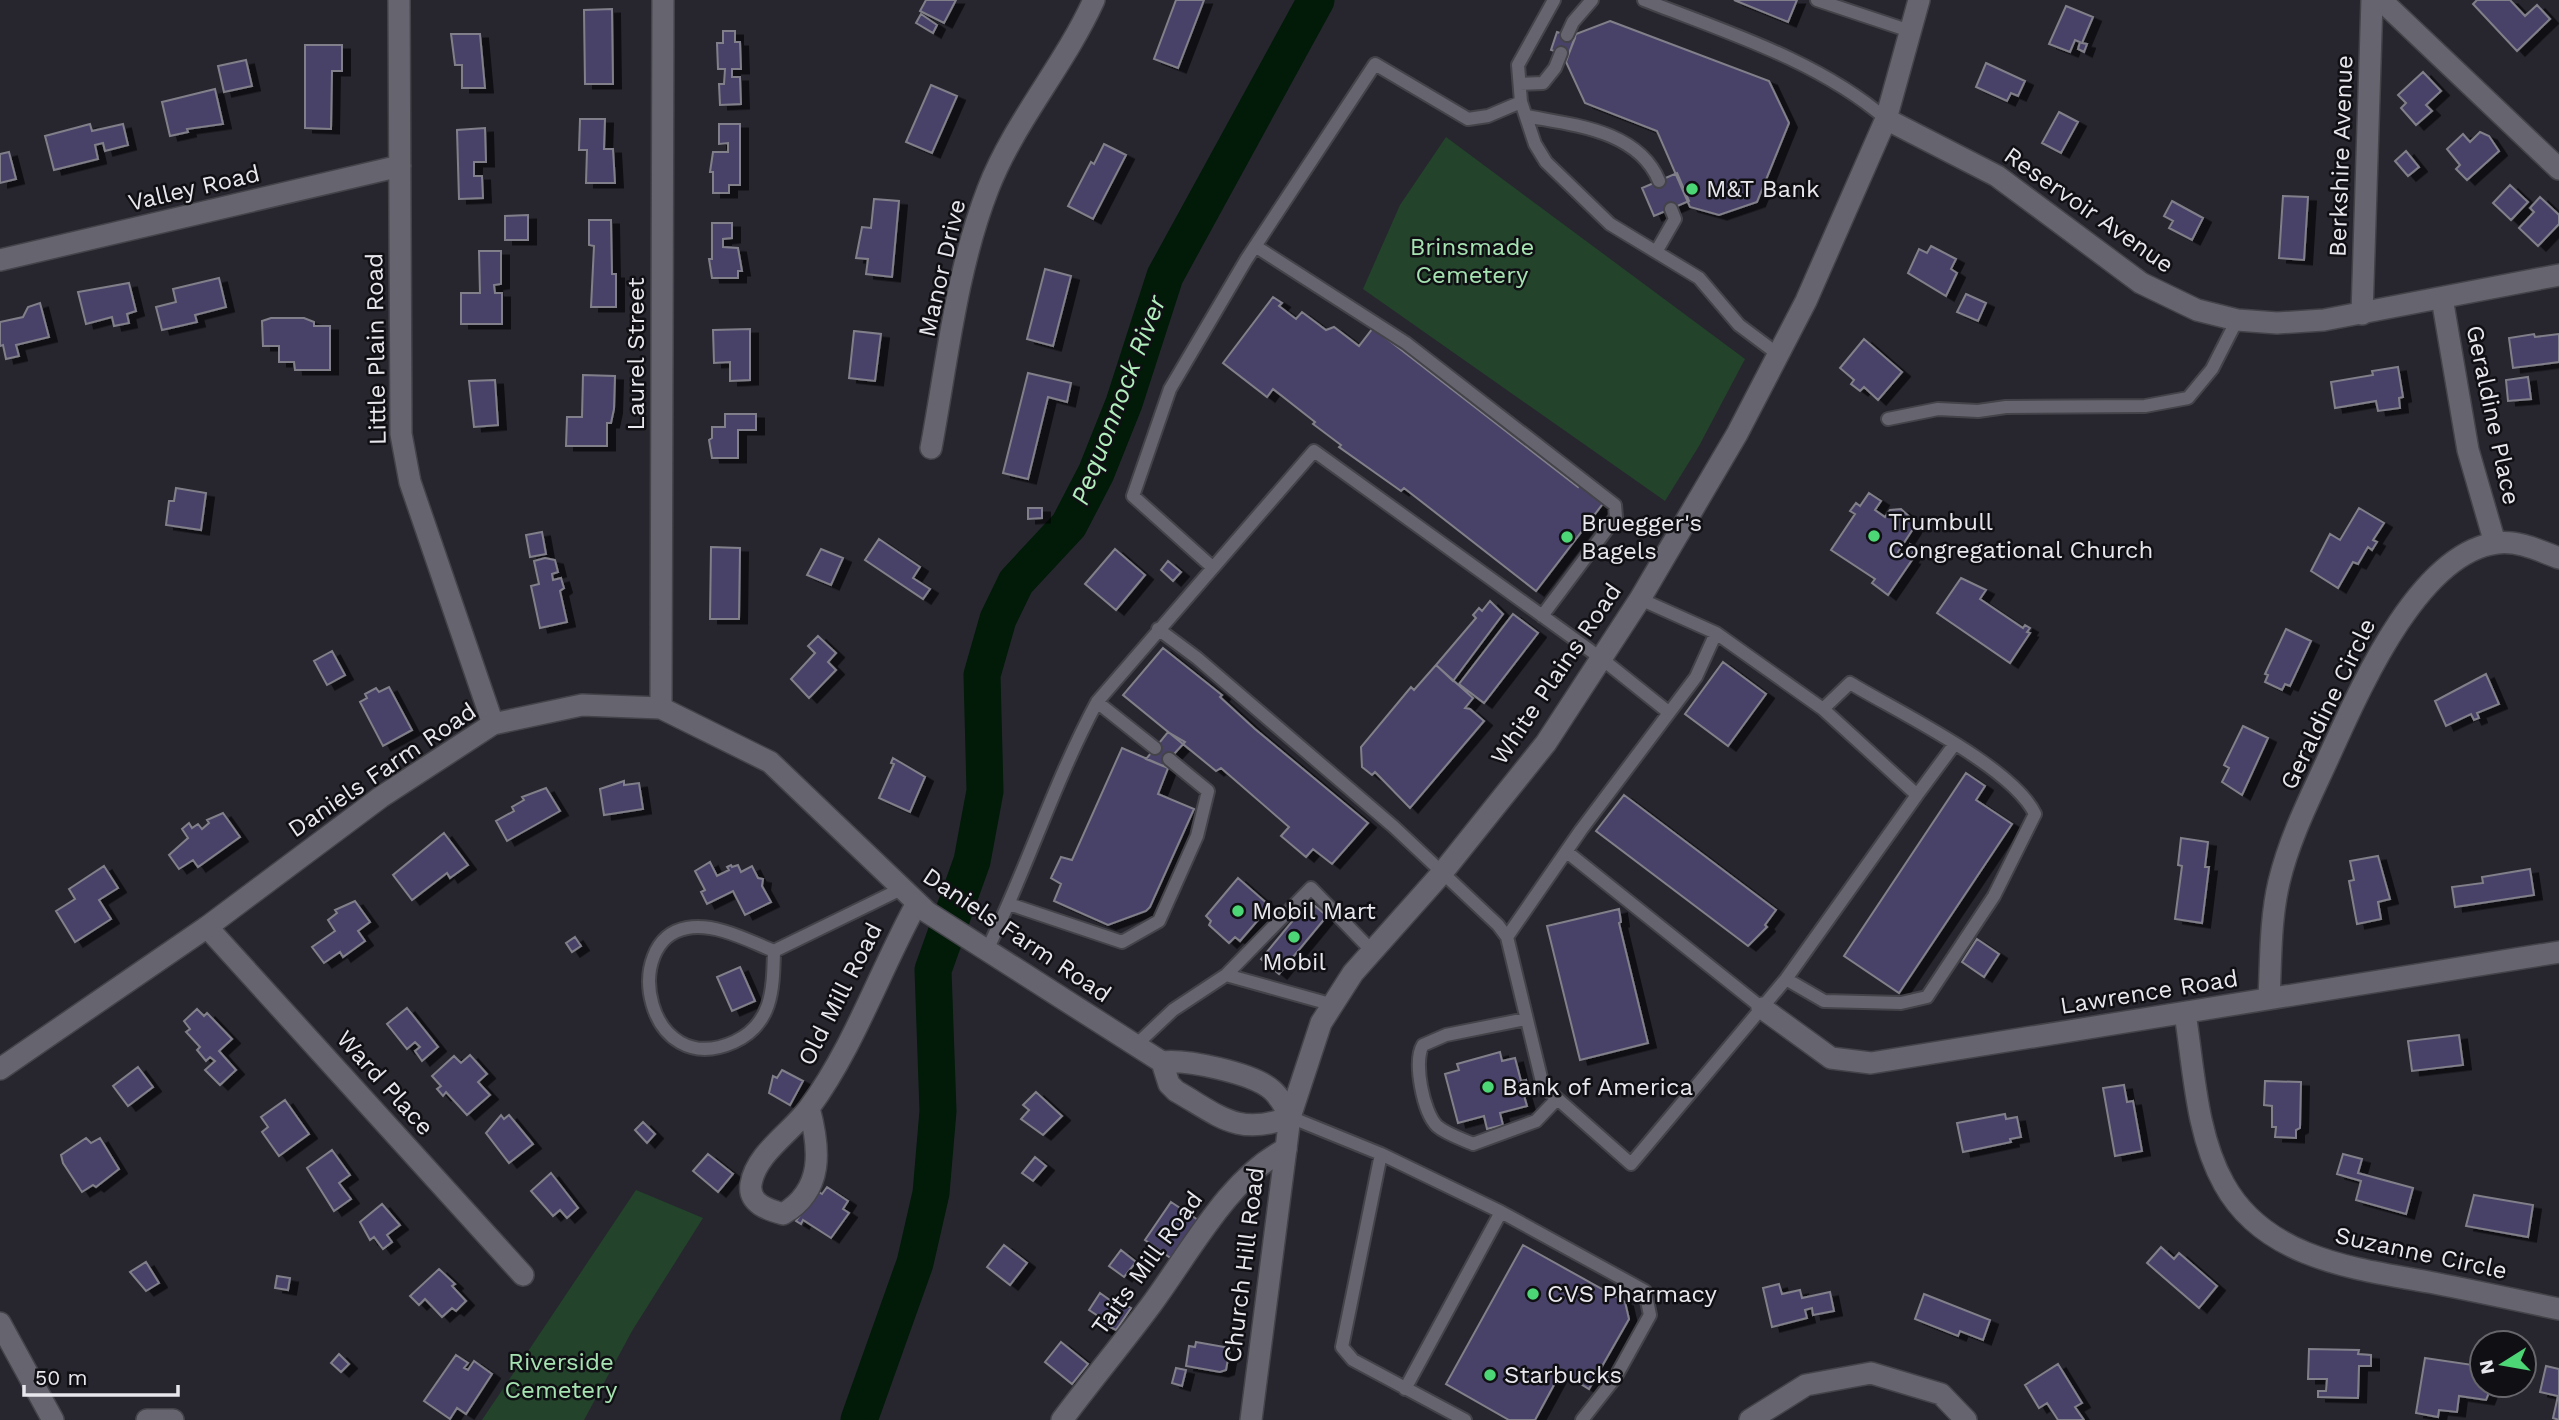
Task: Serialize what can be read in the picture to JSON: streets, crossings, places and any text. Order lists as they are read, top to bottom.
{
  "streets": {
    "street": [
      "Berkshire Avenue",
      "Valley Road",
      "Reservoir Avenue",
      "Manor Drive",
      "Little Plain Road",
      "Laurel Street",
      "Geraldine Place",
      "White Plains Road",
      "Geraldine Circle",
      "Daniels Farm Road",
      "Lawrence Road",
      "Old Mill Road",
      "Ward Place",
      "Suzanne Circle",
      "Taits Mill Road",
      "Church Hill Road"
    ]
  },
  "crossings": [
    ["Berkshire Avenue", "Reservoir Avenue"],
    ["Valley Road", "Little Plain Road"],
    ["Reservoir Avenue", "Geraldine Place"],
    ["Reservoir Avenue", "White Plains Road"],
    ["Little Plain Road", "Daniels Farm Road"],
    ["Laurel Street", "Daniels Farm Road"],
    ["Geraldine Place", "Geraldine Circle"],
    ["White Plains Road", "Daniels Farm Road"],
    ["White Plains Road", "Church Hill Road"],
    ["Geraldine Circle", "Lawrence Road"],
    ["Daniels Farm Road", "Old Mill Road"],
    ["Daniels Farm Road", "Ward Place"],
    ["Daniels Farm Road", "Church Hill Road"],
    ["Lawrence Road", "Suzanne Circle"],
    ["Taits Mill Road", "Church Hill Road"]
  ],
  "water": ["Pequonnock River"],
  "parks": ["Brinsmade Cemetery", "Riverside Cemetery"],
  "places": [
    "M&T Bank",
    "Trumbull Congregational Church",
    "Bruegger's Bagels",
    "Mobil Mart",
    "Mobil",
    "Bank of America",
    "CVS Pharmacy",
    "Starbucks"
  ],
  "scale_bar": "50 m",
  "north": "left"
}
